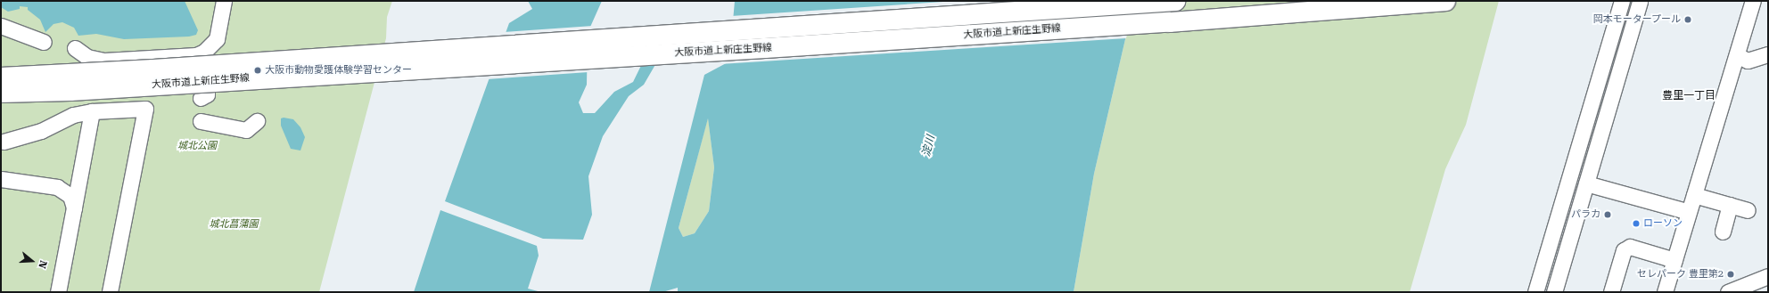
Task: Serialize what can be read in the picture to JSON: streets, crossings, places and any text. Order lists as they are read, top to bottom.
{
  "streets": {
    "main road": ["大阪市道上新庄生野線"]
  },
  "districts": ["豊里一丁目"],
  "water": ["淀川"],
  "parks": ["城北公園", "城北菖蒲園"],
  "places": [
    "岡本モータープール",
    "大阪市動物愛護体験学習センター",
    "パラカ",
    "ローソン",
    "セレパーク 豊里第2"
  ],
  "north": "right"
}
